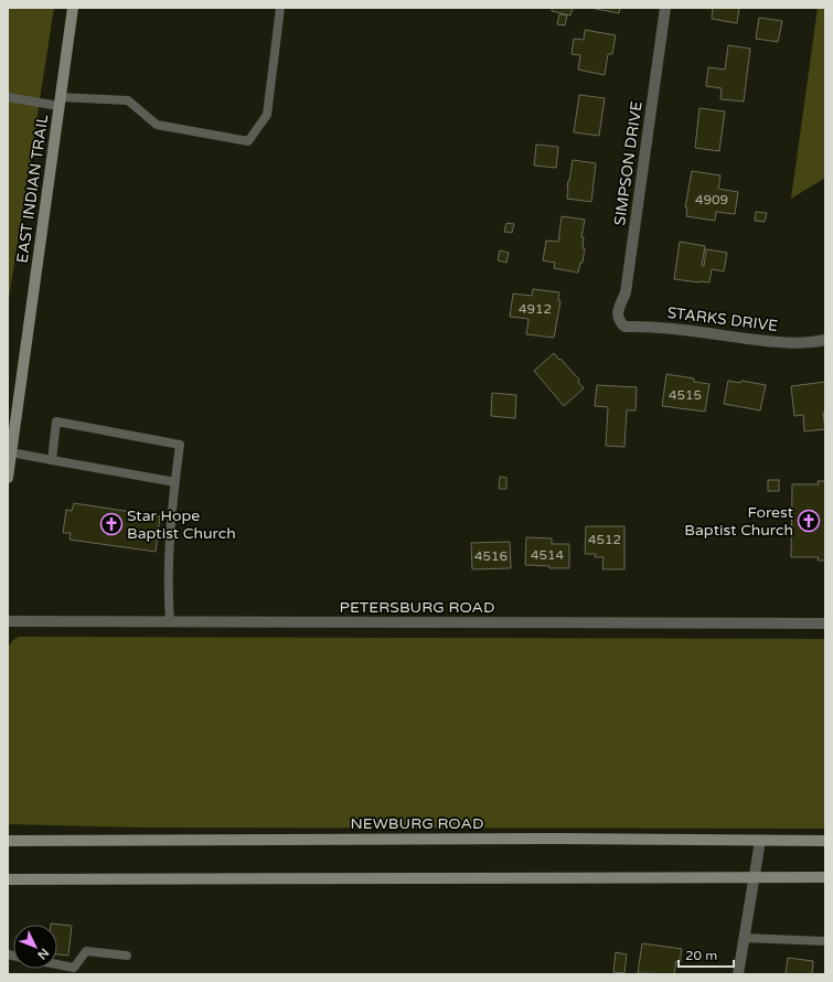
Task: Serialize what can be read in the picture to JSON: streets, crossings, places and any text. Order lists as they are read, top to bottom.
{
  "streets": {
    "main road": ["EAST INDIAN TRAIL", "NEWBURG ROAD"],
    "street": ["SIMPSON DRIVE", "STARKS DRIVE", "PETERSBURG ROAD"]
  },
  "crossings": [
    ["SIMPSON DRIVE", "STARKS DRIVE"]
  ],
  "places": {
    "church": ["Forest Baptist Church", "Star Hope Baptist Church"]
  },
  "house_numbers": [
    "4909",
    "4912",
    "4515",
    "4512",
    "4514",
    "4516"
  ],
  "scale_bar": "20 m",
  "north": "bottom right"
}
